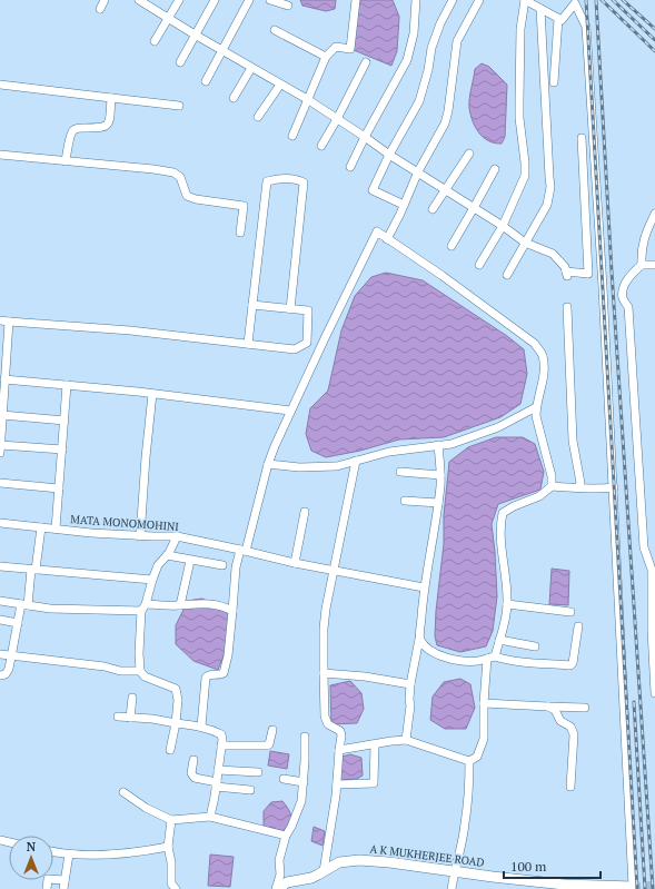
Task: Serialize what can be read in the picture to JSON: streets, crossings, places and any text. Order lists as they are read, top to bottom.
{
  "streets": {
    "street": ["MATA MONOMOHINI", "A K MUKHERJEE ROAD"]
  },
  "scale_bar": "100 m",
  "north": "top"
}
